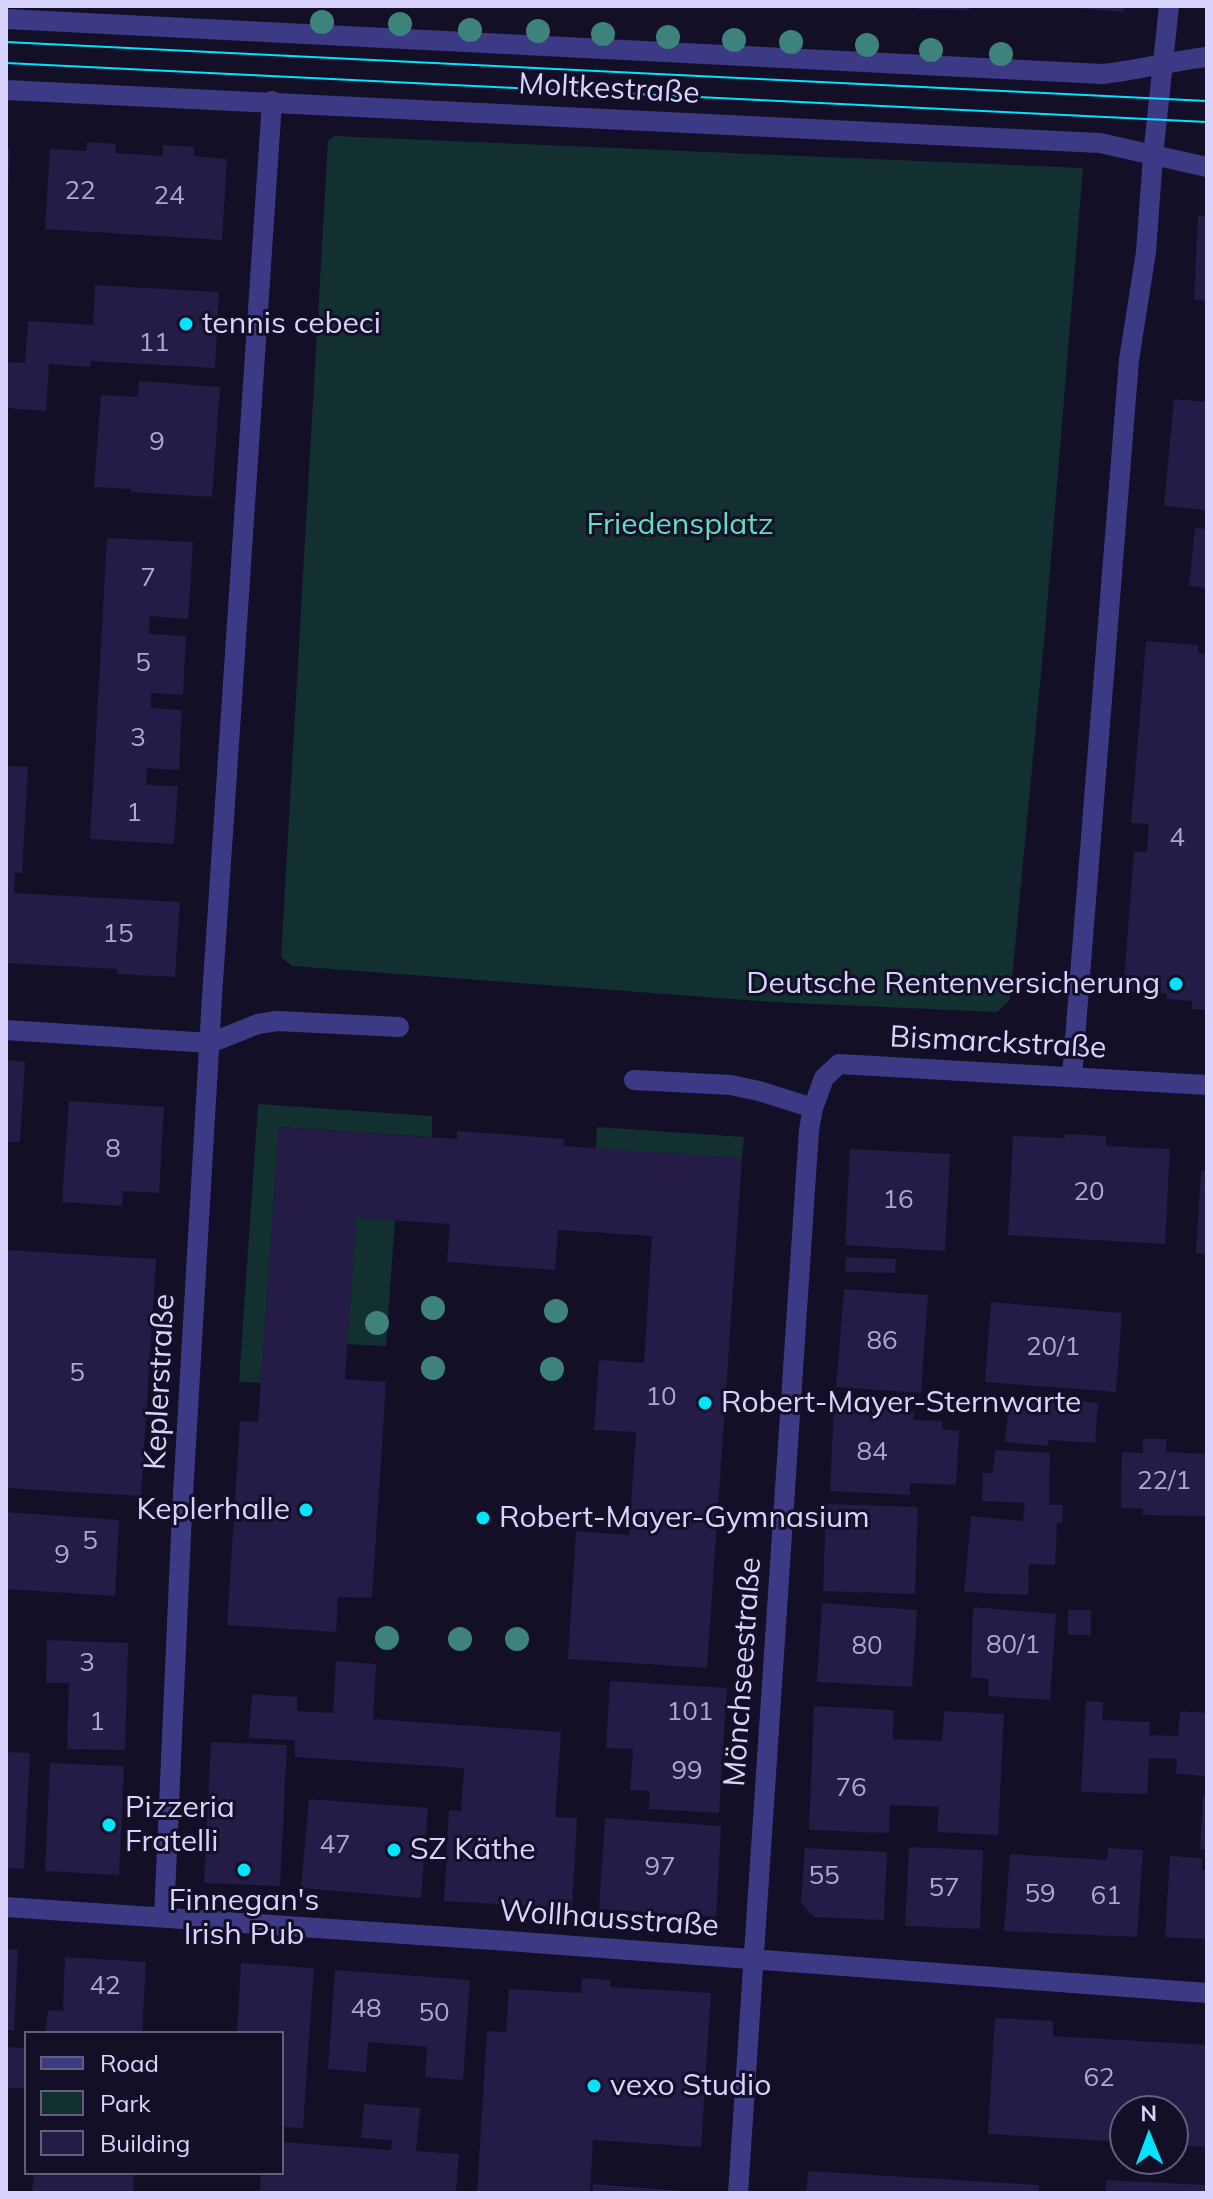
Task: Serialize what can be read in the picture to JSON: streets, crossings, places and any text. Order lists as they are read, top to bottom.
{
  "streets": {
    "street": [
      "Moltkestraße",
      "Bismarckstraße",
      "Keplerstraße",
      "Mönchseestraße",
      "Wollhausstraße"
    ]
  },
  "crossings": [
    ["Bismarckstraße", "Mönchseestraße"],
    ["Keplerstraße", "Wollhausstraße"],
    ["Mönchseestraße", "Wollhausstraße"]
  ],
  "parks": ["Friedensplatz"],
  "places": [
    "tennis cebeci",
    "Deutsche Rentenversicherung",
    "Robert-Mayer-Sternwarte",
    "Keplerhalle",
    "Robert-Mayer-Gymnasium",
    "Pizzeria Fratelli",
    "SZ Käthe",
    "Finnegan's Irish Pub",
    "vexo Studio"
  ],
  "house_numbers": [
    "22",
    "24",
    "11",
    "9",
    "7",
    "5",
    "3",
    "1",
    "4",
    "15",
    "8",
    "20",
    "16",
    "86",
    "20/1",
    "5",
    "10",
    "84",
    "22/1",
    "5",
    "9",
    "80/1",
    "80",
    "3",
    "101",
    "1",
    "99",
    "76",
    "47",
    "97",
    "55",
    "57",
    "59",
    "61",
    "42",
    "48",
    "50",
    "62"
  ],
  "legend": ["Road", "Park", "Building"],
  "north": "top"
}
